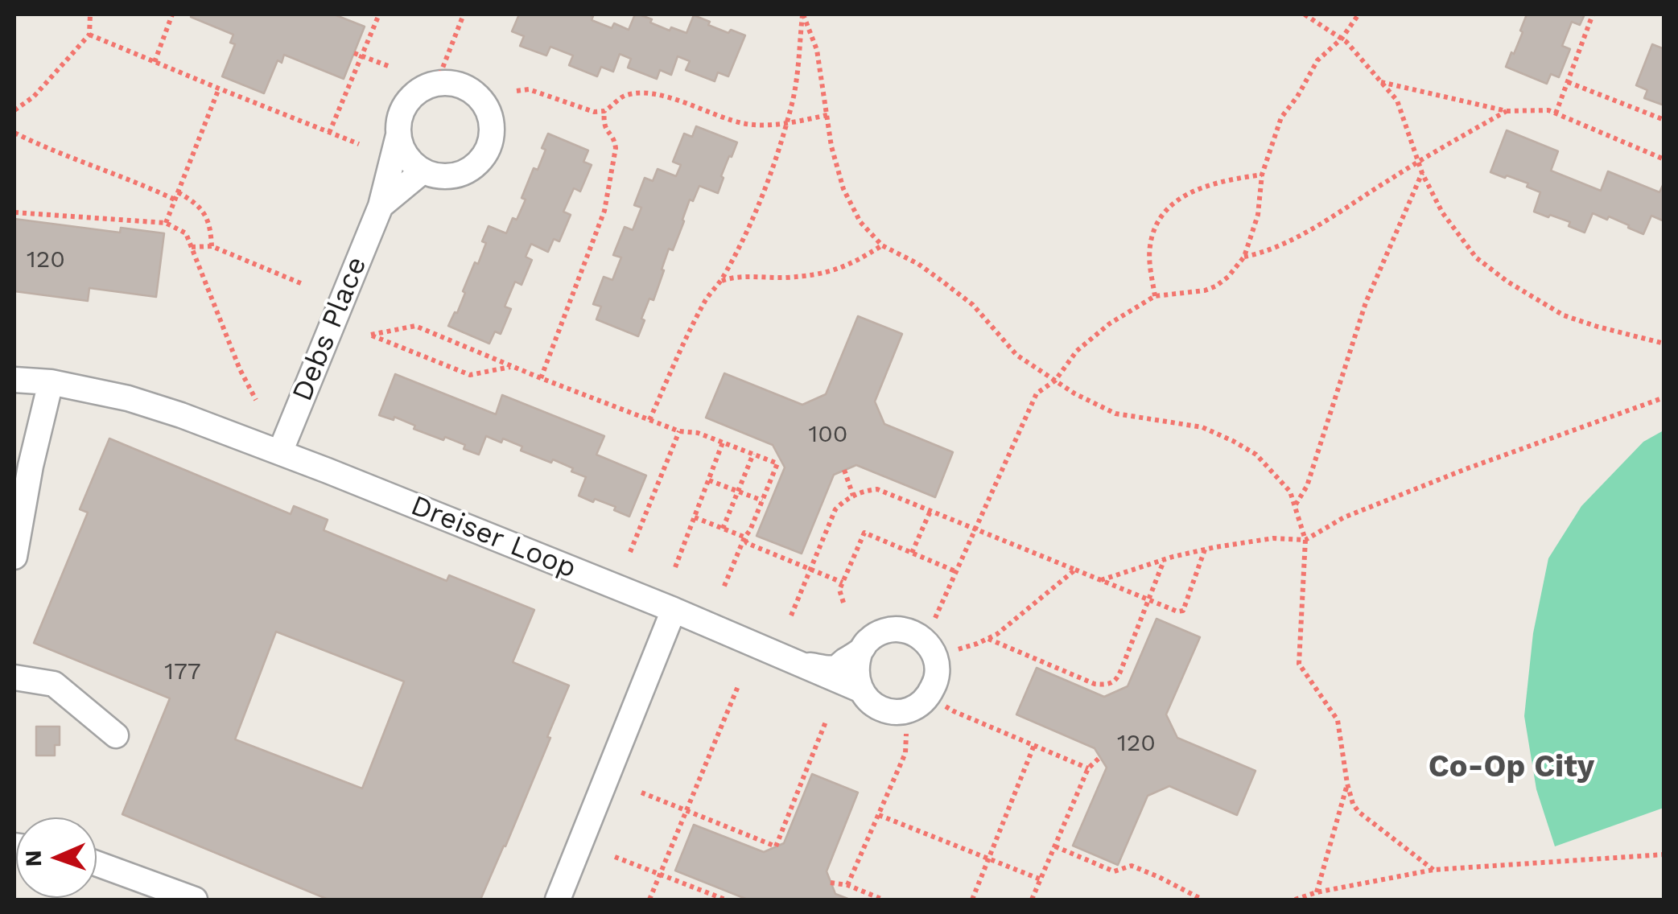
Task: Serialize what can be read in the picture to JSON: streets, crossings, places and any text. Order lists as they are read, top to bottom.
{
  "streets": {
    "street": ["Debs Place", "Dreiser Loop"]
  },
  "crossings": [
    ["Debs Place", "Dreiser Loop"]
  ],
  "districts": ["Co-Op City"],
  "house_numbers": [
    "120",
    "100",
    "177",
    "120"
  ],
  "north": "left"
}
